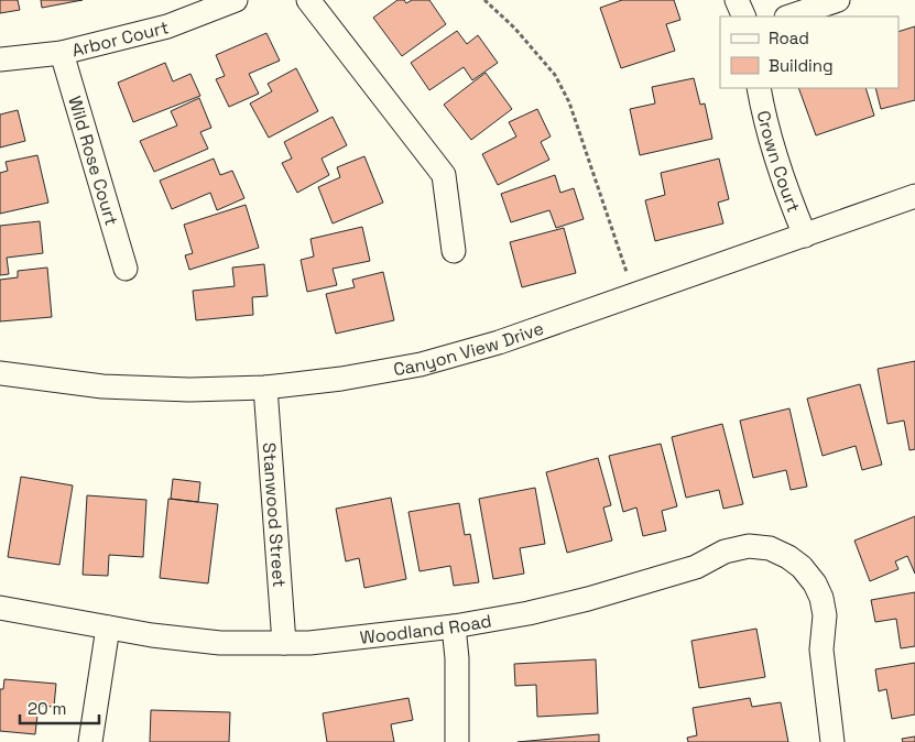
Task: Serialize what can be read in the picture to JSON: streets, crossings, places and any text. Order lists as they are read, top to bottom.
{
  "streets": {
    "street": [
      "Arbor Court",
      "Wild Rose Court",
      "Crown Court",
      "Canyon View Drive",
      "Stanwood Street",
      "Woodland Road"
    ]
  },
  "crossings": [
    ["Arbor Court", "Wild Rose Court"],
    ["Crown Court", "Canyon View Drive"],
    ["Canyon View Drive", "Stanwood Street"],
    ["Stanwood Street", "Woodland Road"]
  ],
  "legend": ["Road", "Building"],
  "scale_bar": "20 m"
}
